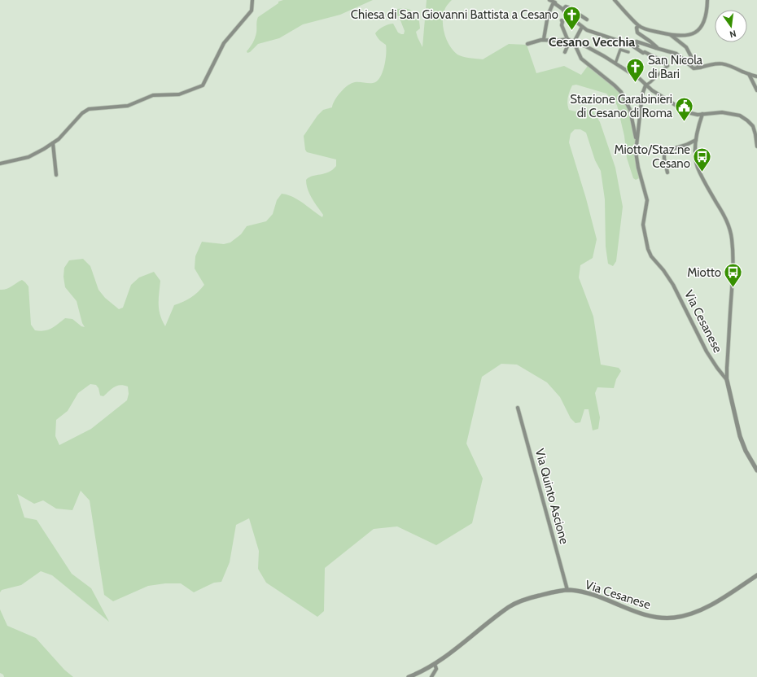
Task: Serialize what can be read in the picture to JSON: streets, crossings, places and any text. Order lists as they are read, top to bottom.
{
  "streets": {
    "street": ["Via Cesanese", "Via Quinto Ascione"]
  },
  "crossings": [
    ["Via Cesanese", "Via Quinto Ascione"]
  ],
  "districts": ["Cesano Vecchia"],
  "places": {
    "church": ["Chiesa di San Giovanni Battista a Cesano", "San Nicola di Bari"],
    "public building": ["Stazione Carabinieri di Cesano di Roma"],
    "bus stop": ["Miotto/Staz.ne Cesano", "Miotto"]
  },
  "north": "bottom"
}
